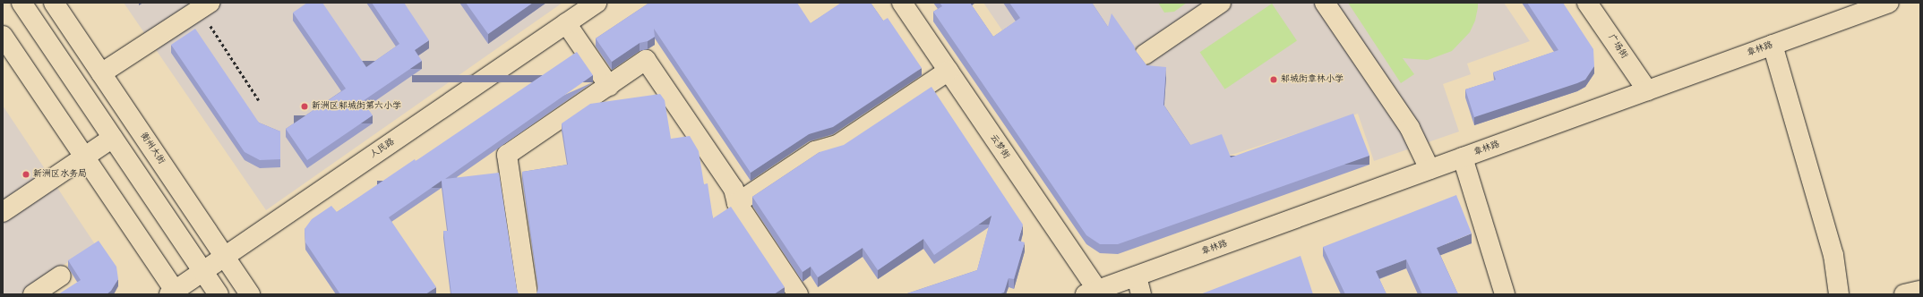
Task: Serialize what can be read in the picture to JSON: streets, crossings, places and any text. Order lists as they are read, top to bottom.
{
  "streets": {
    "street": [
      "广场街",
      "章林路",
      "云梦街",
      "衡州大街",
      "人民路"
    ]
  },
  "crossings": [
    ["广场街", "章林路"],
    ["章林路", "云梦街"],
    ["衡州大街", "人民路"]
  ],
  "places": ["邾城街章林小学", "新洲区邾城街第六小学", "新洲区水务局"]
}
